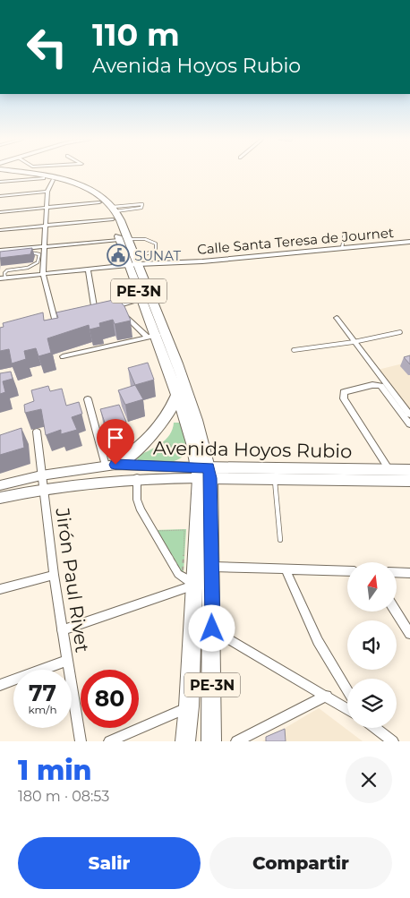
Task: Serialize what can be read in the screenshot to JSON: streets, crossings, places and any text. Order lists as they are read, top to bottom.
{
  "streets": {
    "highway": ["PE-3N"],
    "main road": ["Avenida Hoyos Rubio"],
    "street": ["Calle Santa Teresa de Journet", "Jirón Paul Rivet"]
  },
  "crossings": [
    ["Calle Santa Teresa de Journet", "PE-3N"],
    ["PE-3N", "Avenida Hoyos Rubio"],
    ["Avenida Hoyos Rubio", "Jirón Paul Rivet"]
  ],
  "places": {
    "public building": ["SUNAT"]
  },
  "north": "top",
  "page": {
    "turn": ["110 m", "Avenida Hoyos Rubio"],
    "speed": "77 km/h",
    "limit": "80",
    "heading": ["1 min", "180 m · 08:53"],
    "buttons": ["Salir", "Compartir"]
  }
}
